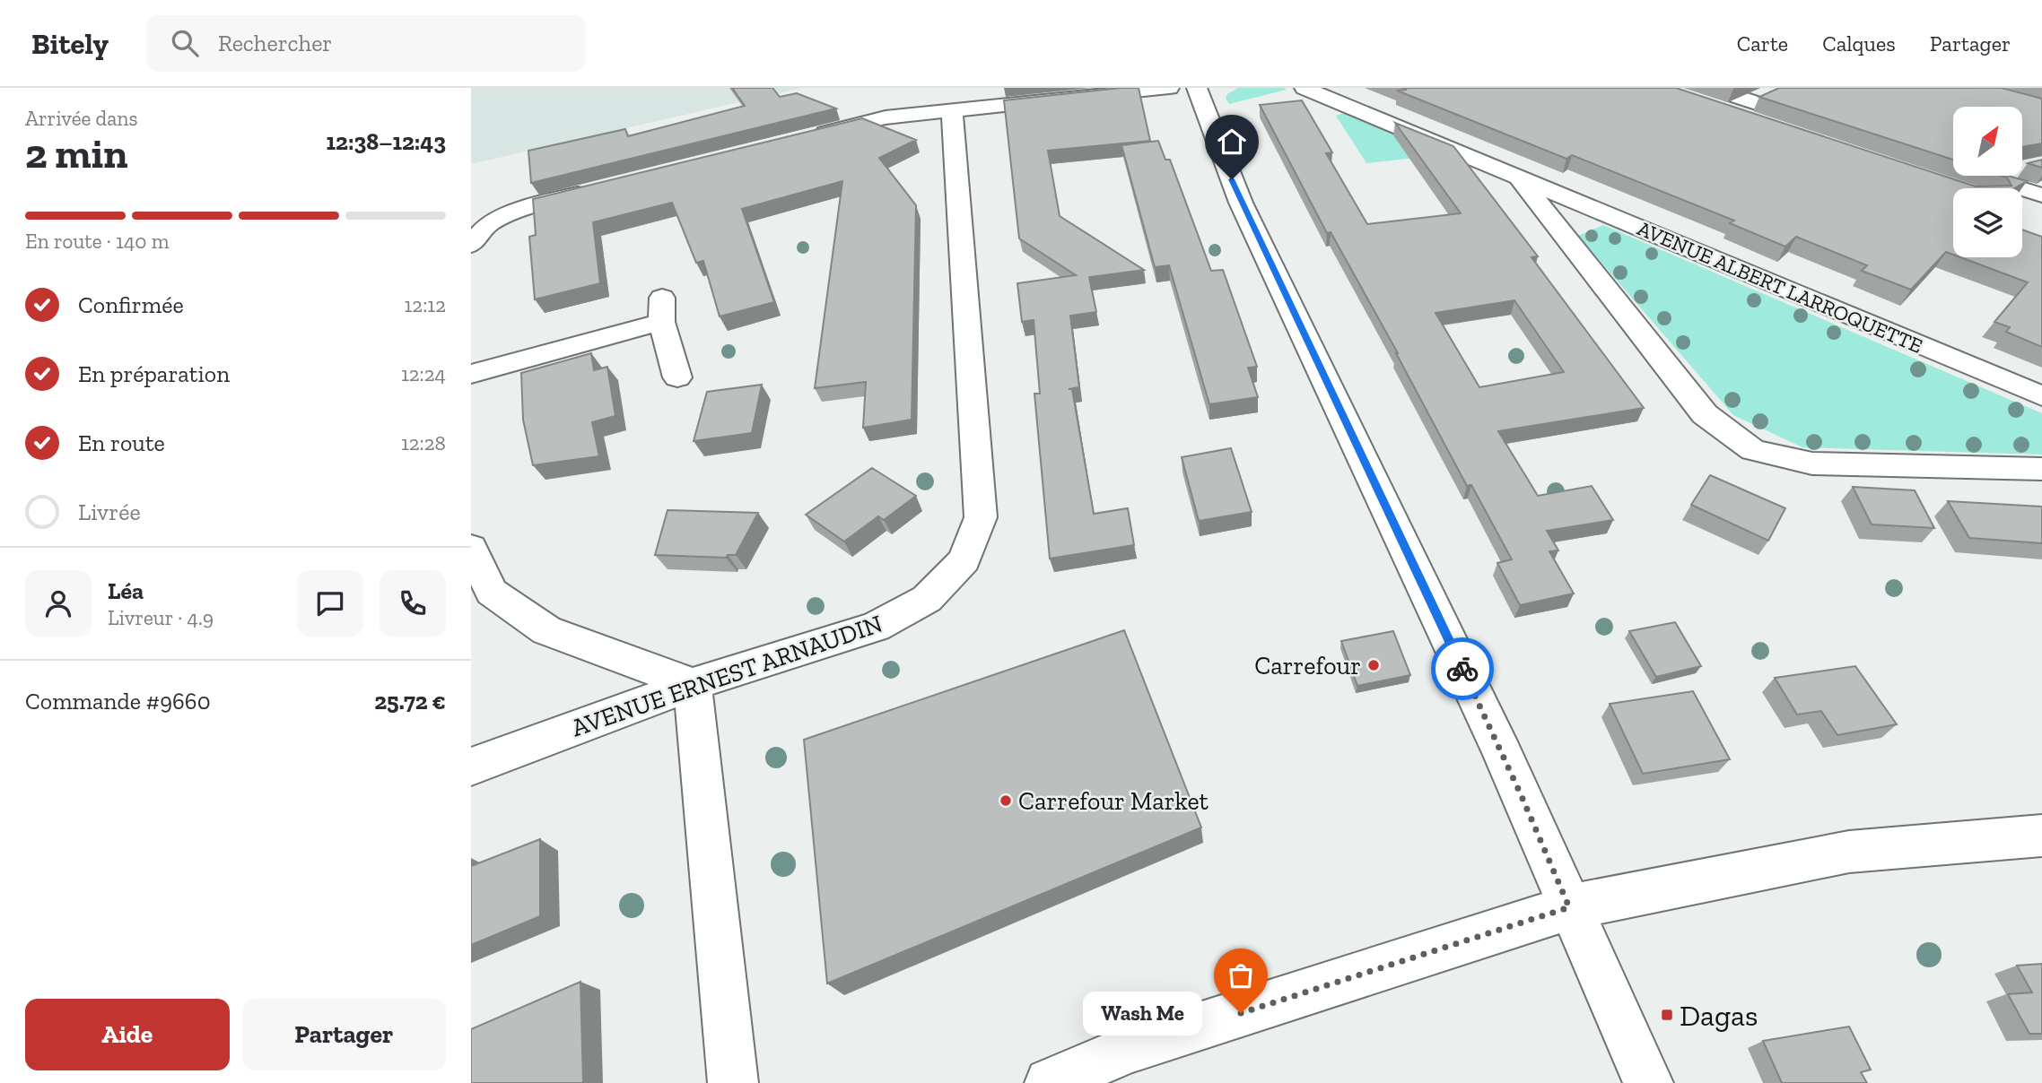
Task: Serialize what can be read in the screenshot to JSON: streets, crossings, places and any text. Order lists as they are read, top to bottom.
{
  "streets": {
    "street": ["AVENUE ALBERT LARROQUETTE", "AVENUE ERNEST ARNAUDIN"]
  },
  "places": {
    "other": ["Carrefour", "Carrefour Market", "Wash Me"],
    "transit": ["Dagas"]
  },
  "north": "top right",
  "page": {
    "header": "Bitely",
    "search": "Rechercher",
    "nav": ["Carte", "Calques", "Partager"],
    "heading": ["2 min", "Arrivée dans", "12:38–12:43"],
    "panel": [
      "Léa",
      "Livreur · 4.9",
      "Commande #9660",
      "25.72 €"
    ],
    "bar": "En route · 140 m",
    "list": [
      ["Confirmée", "12:12"],
      ["En préparation", "12:24"],
      ["En route", "12:28"],
      "Livrée"
    ],
    "buttons": ["Aide", "Partager"],
    "bubble": "Wash Me"
  }
}
